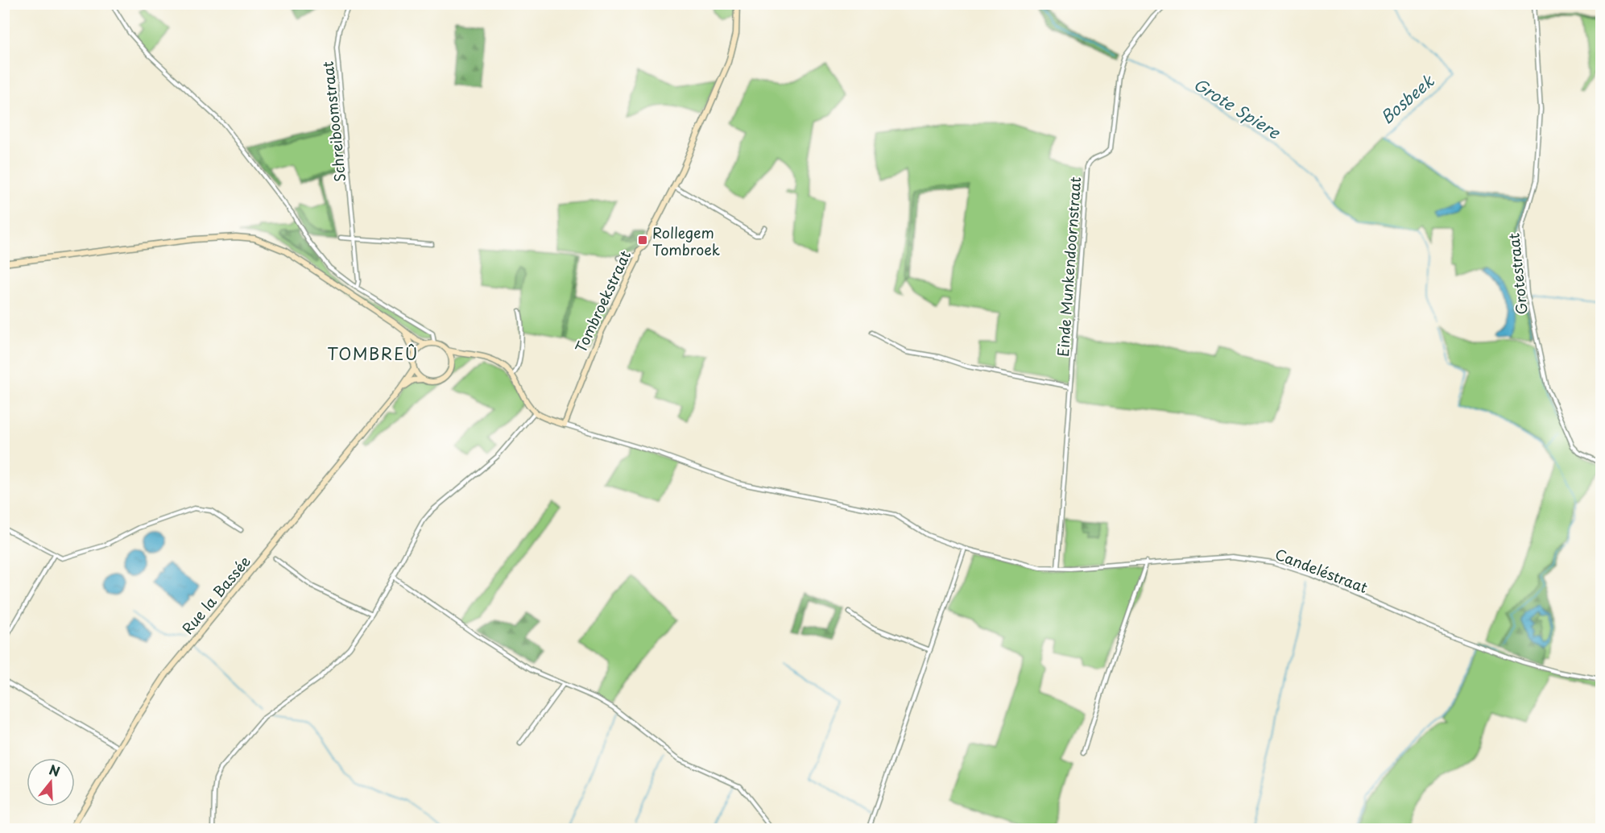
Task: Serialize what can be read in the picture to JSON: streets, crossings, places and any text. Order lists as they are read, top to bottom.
{
  "streets": {
    "main road": ["Tombroekstraat", "Rue la Bassée"],
    "street": [
      "Schreiboomstraat",
      "Einde Munkendoornstraat",
      "Grotestraat",
      "Candeléstraat"
    ]
  },
  "crossings": [
    ["Einde Munkendoornstraat", "Candeléstraat"],
    ["Tombroekstraat", "Candeléstraat"]
  ],
  "districts": ["TOMBREÛ"],
  "water": ["Bosbeek", "Grote Spiere"],
  "places": {
    "transit": ["Rollegem Tombroek"]
  },
  "north": "top"
}
